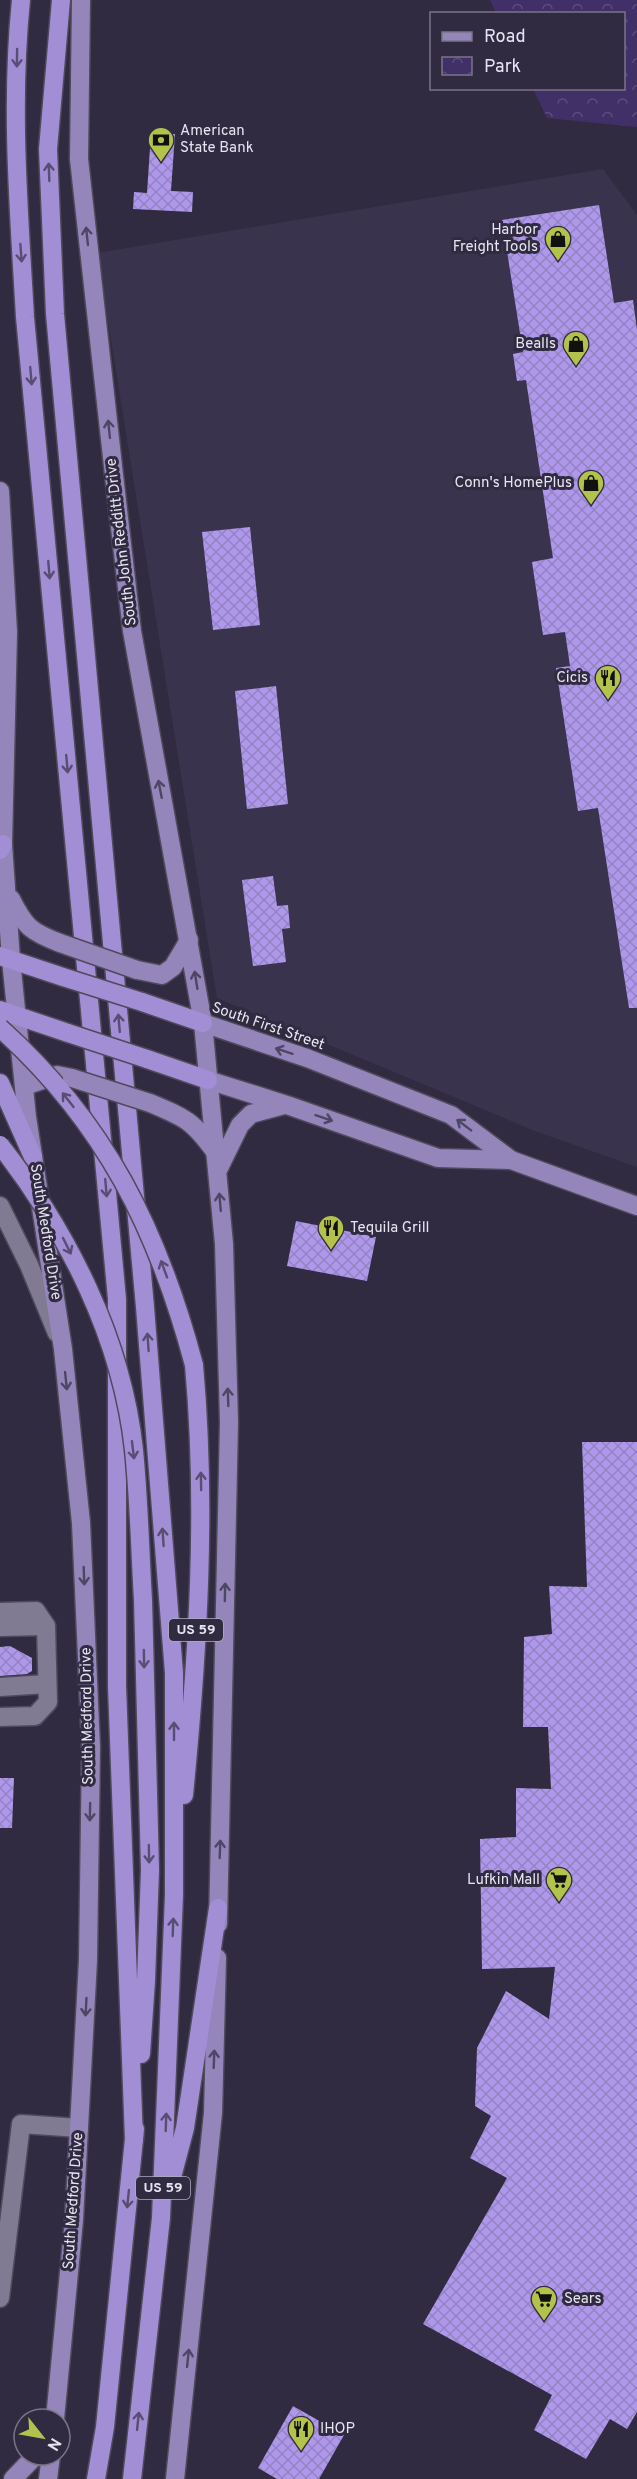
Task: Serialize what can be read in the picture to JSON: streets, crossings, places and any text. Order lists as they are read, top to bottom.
{
  "streets": {
    "highway": ["South First Street", "US 59"],
    "main road": ["South John Redditt Drive", "South Medford Drive"]
  },
  "crossings": [
    ["South John Redditt Drive", "South First Street"],
    ["South First Street", "South Medford Drive"]
  ],
  "places": {
    "bank": ["American State Bank"],
    "shop": ["Harbor Freight Tools", "Bealls", "Conn's HomePlus"],
    "restaurant": ["Cicis", "Tequila Grill", "IHOP"],
    "supermarket": ["Lufkin Mall", "Sears"]
  },
  "legend": ["Road", "Park"],
  "north": "bottom right"
}
